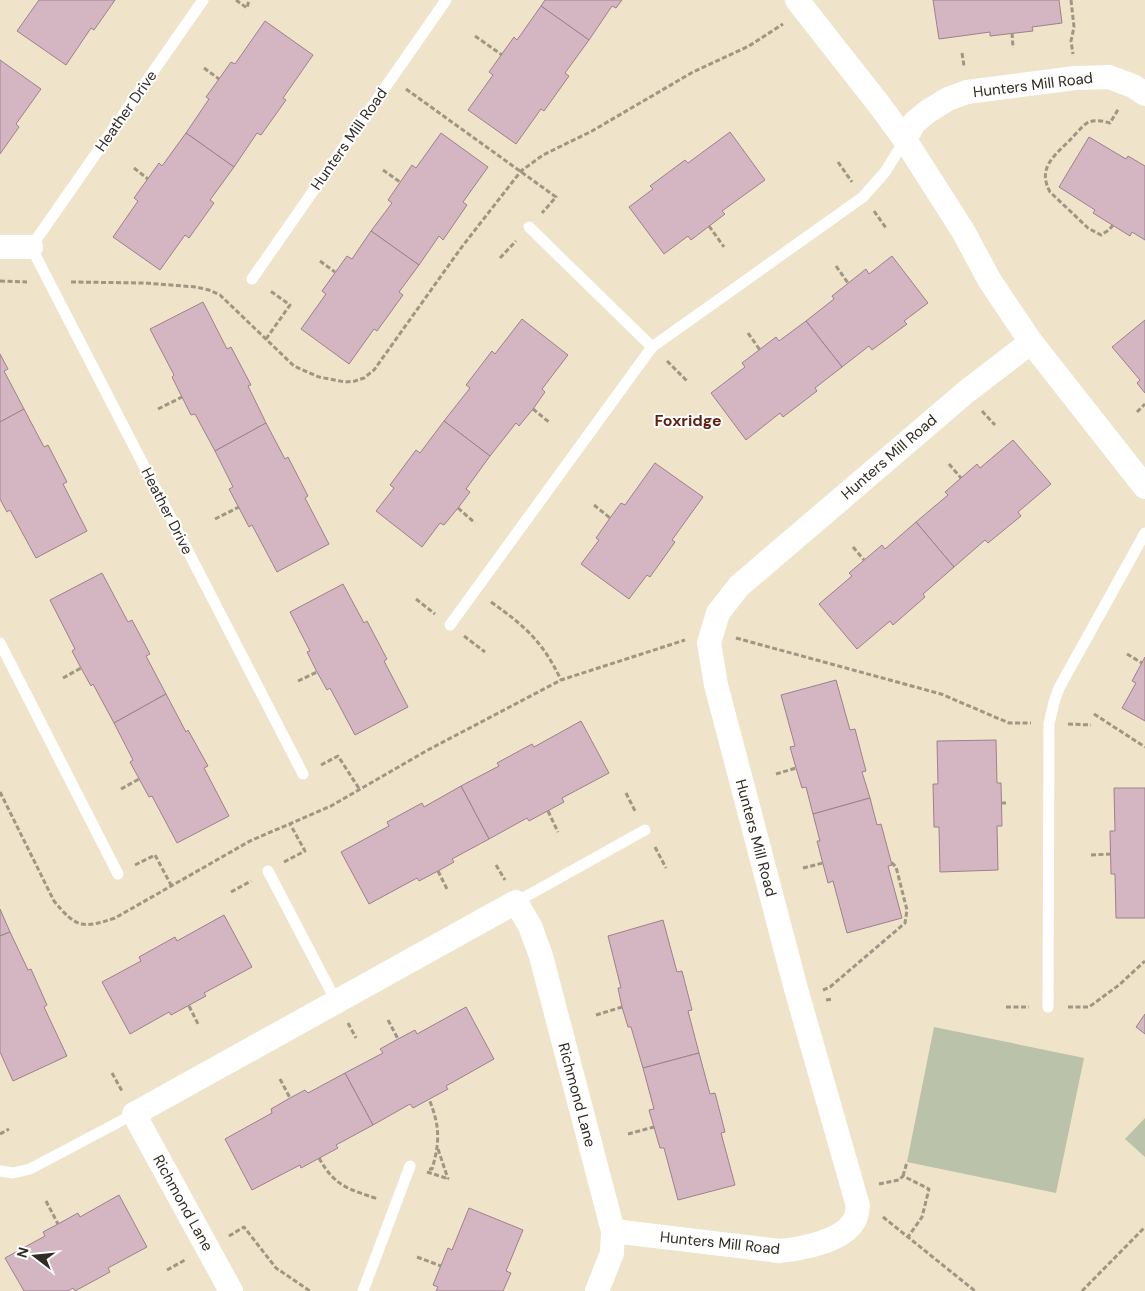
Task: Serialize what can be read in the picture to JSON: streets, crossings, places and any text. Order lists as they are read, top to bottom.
{
  "streets": {
    "street": ["Hunters Mill Road", "Richmond Lane"],
    "lane": ["Heather Drive"]
  },
  "crossings": [
    ["Hunters Mill Road", "Richmond Lane"]
  ],
  "districts": ["Foxridge"],
  "north": "left"
}
